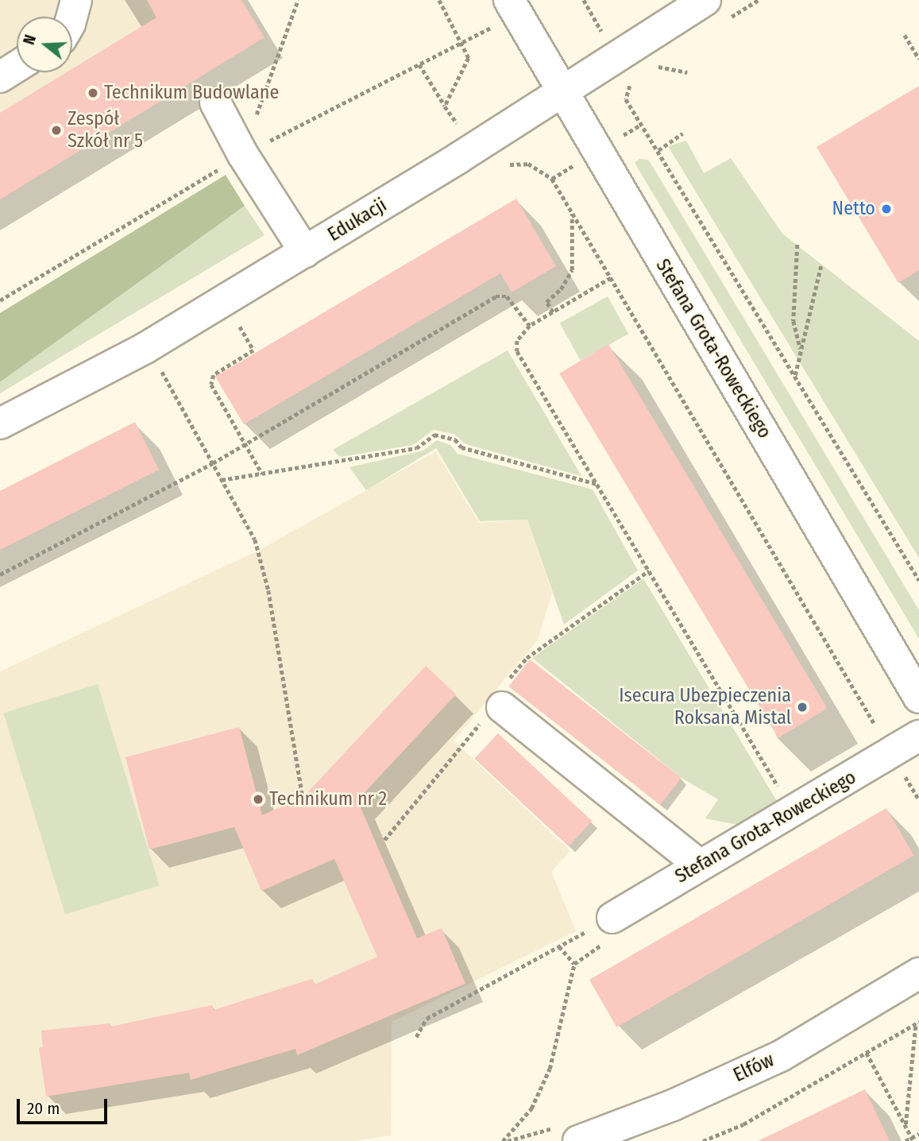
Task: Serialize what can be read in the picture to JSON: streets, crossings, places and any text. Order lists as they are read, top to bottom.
{
  "streets": {
    "street": ["Edukacji", "Stefana Grota-Roweckiego", "Elfów"]
  },
  "crossings": [
    ["Edukacji", "Stefana Grota-Roweckiego"]
  ],
  "places": [
    "Technikum Budowlane",
    "Zespół Szkół nr 5",
    "Netto",
    "Isecura Ubezpieczenia Roksana Mistal",
    "Technikum nr 2"
  ],
  "scale_bar": "20 m",
  "north": "left"
}
